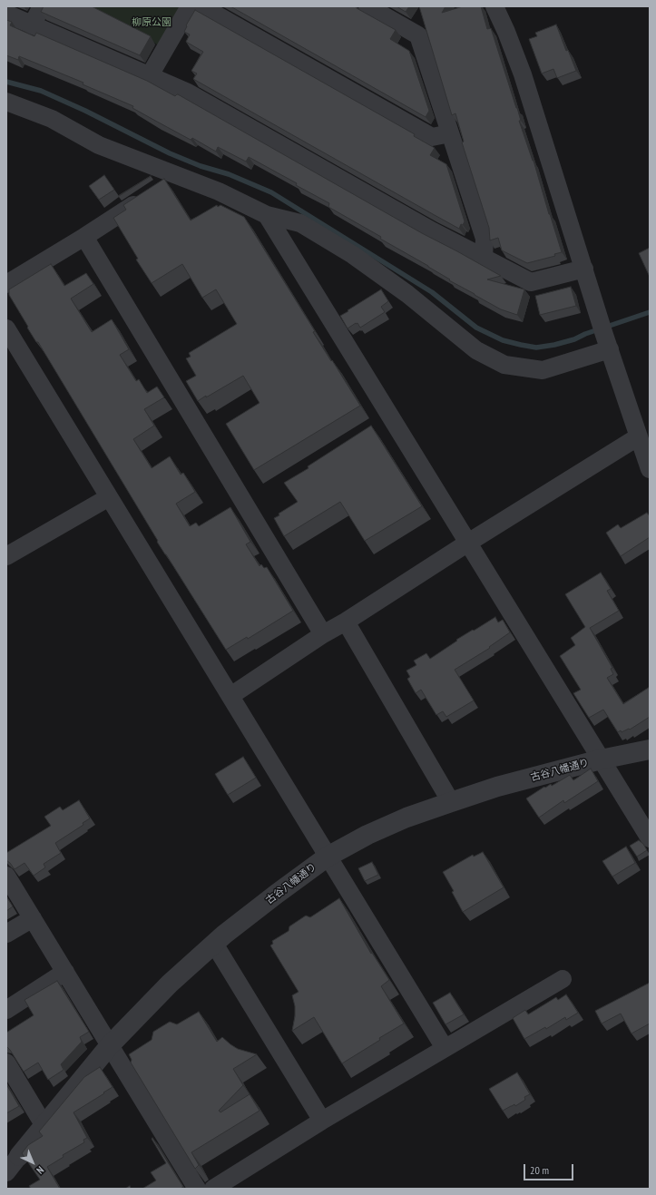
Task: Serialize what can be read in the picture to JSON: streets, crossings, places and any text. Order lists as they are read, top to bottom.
{
  "streets": {
    "street": ["古谷八幡通り"]
  },
  "parks": ["柳原公園"],
  "scale_bar": "20 m",
  "north": "bottom right"
}
